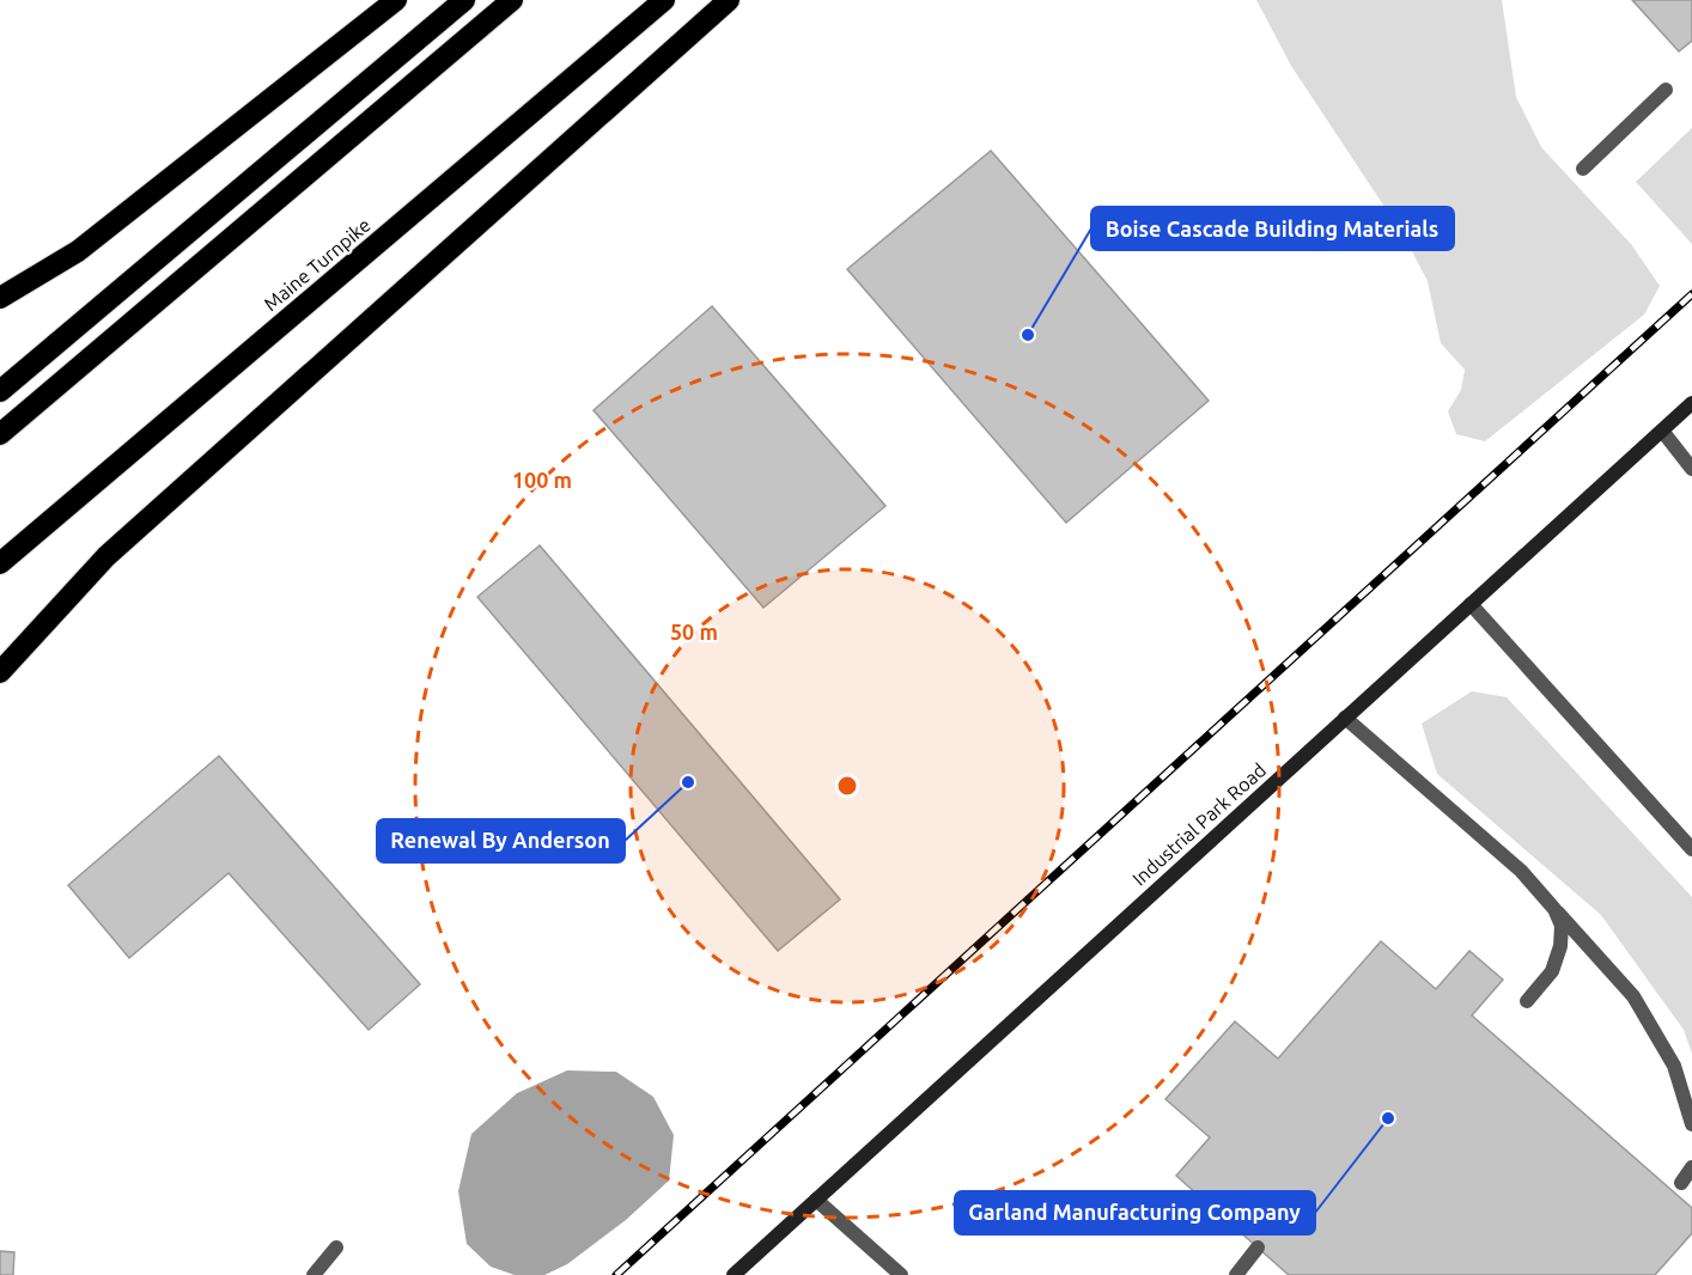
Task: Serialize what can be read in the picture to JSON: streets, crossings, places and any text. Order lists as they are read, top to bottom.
{
  "streets": {
    "highway": ["Maine Turnpike"],
    "street": ["Industrial Park Road"]
  },
  "places": ["Boise Cascade Building Materials", "Renewal By Anderson", "Garland Manufacturing Company"],
  "rings": ["100 m", "50 m"]
}
